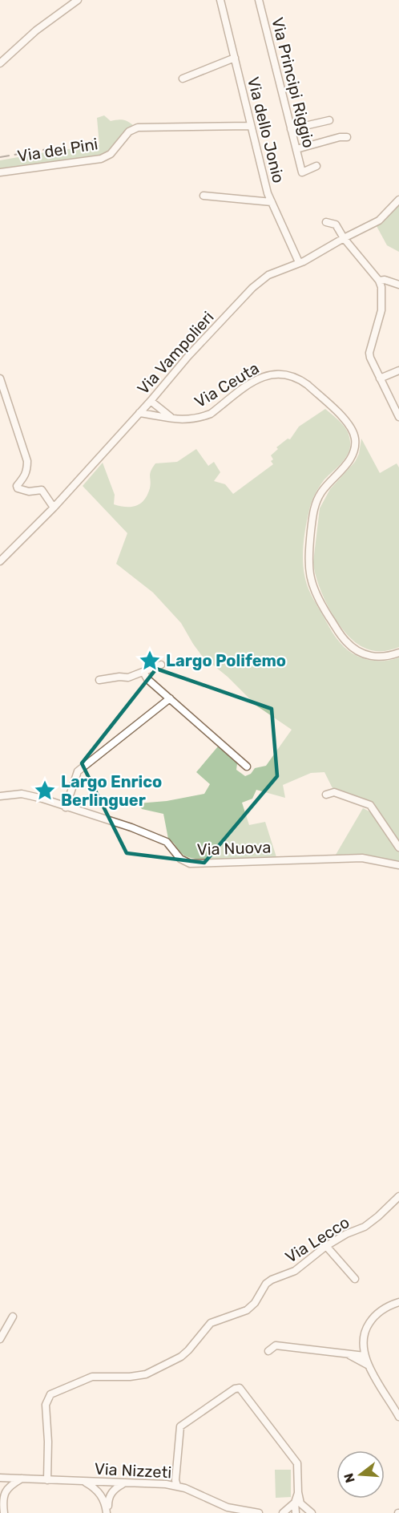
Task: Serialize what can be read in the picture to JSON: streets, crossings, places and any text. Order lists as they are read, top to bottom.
{
  "streets": {
    "street": [
      "Via Principi Riggio",
      "Via dello Jonio",
      "Via dei Pini",
      "Via Vampolieri",
      "Via Ceuta",
      "Via Nuova",
      "Via Lecco",
      "Via Nizzeti"
    ]
  },
  "crossings": [
    ["Via dello Jonio", "Via dei Pini"],
    ["Via dello Jonio", "Via Vampolieri"],
    ["Via Vampolieri", "Via Ceuta"],
    ["Via Lecco", "Via Nizzeti"]
  ],
  "places": {
    "place": ["Largo Polifemo", "Largo Enrico Berlinguer"]
  },
  "north": "left"
}
